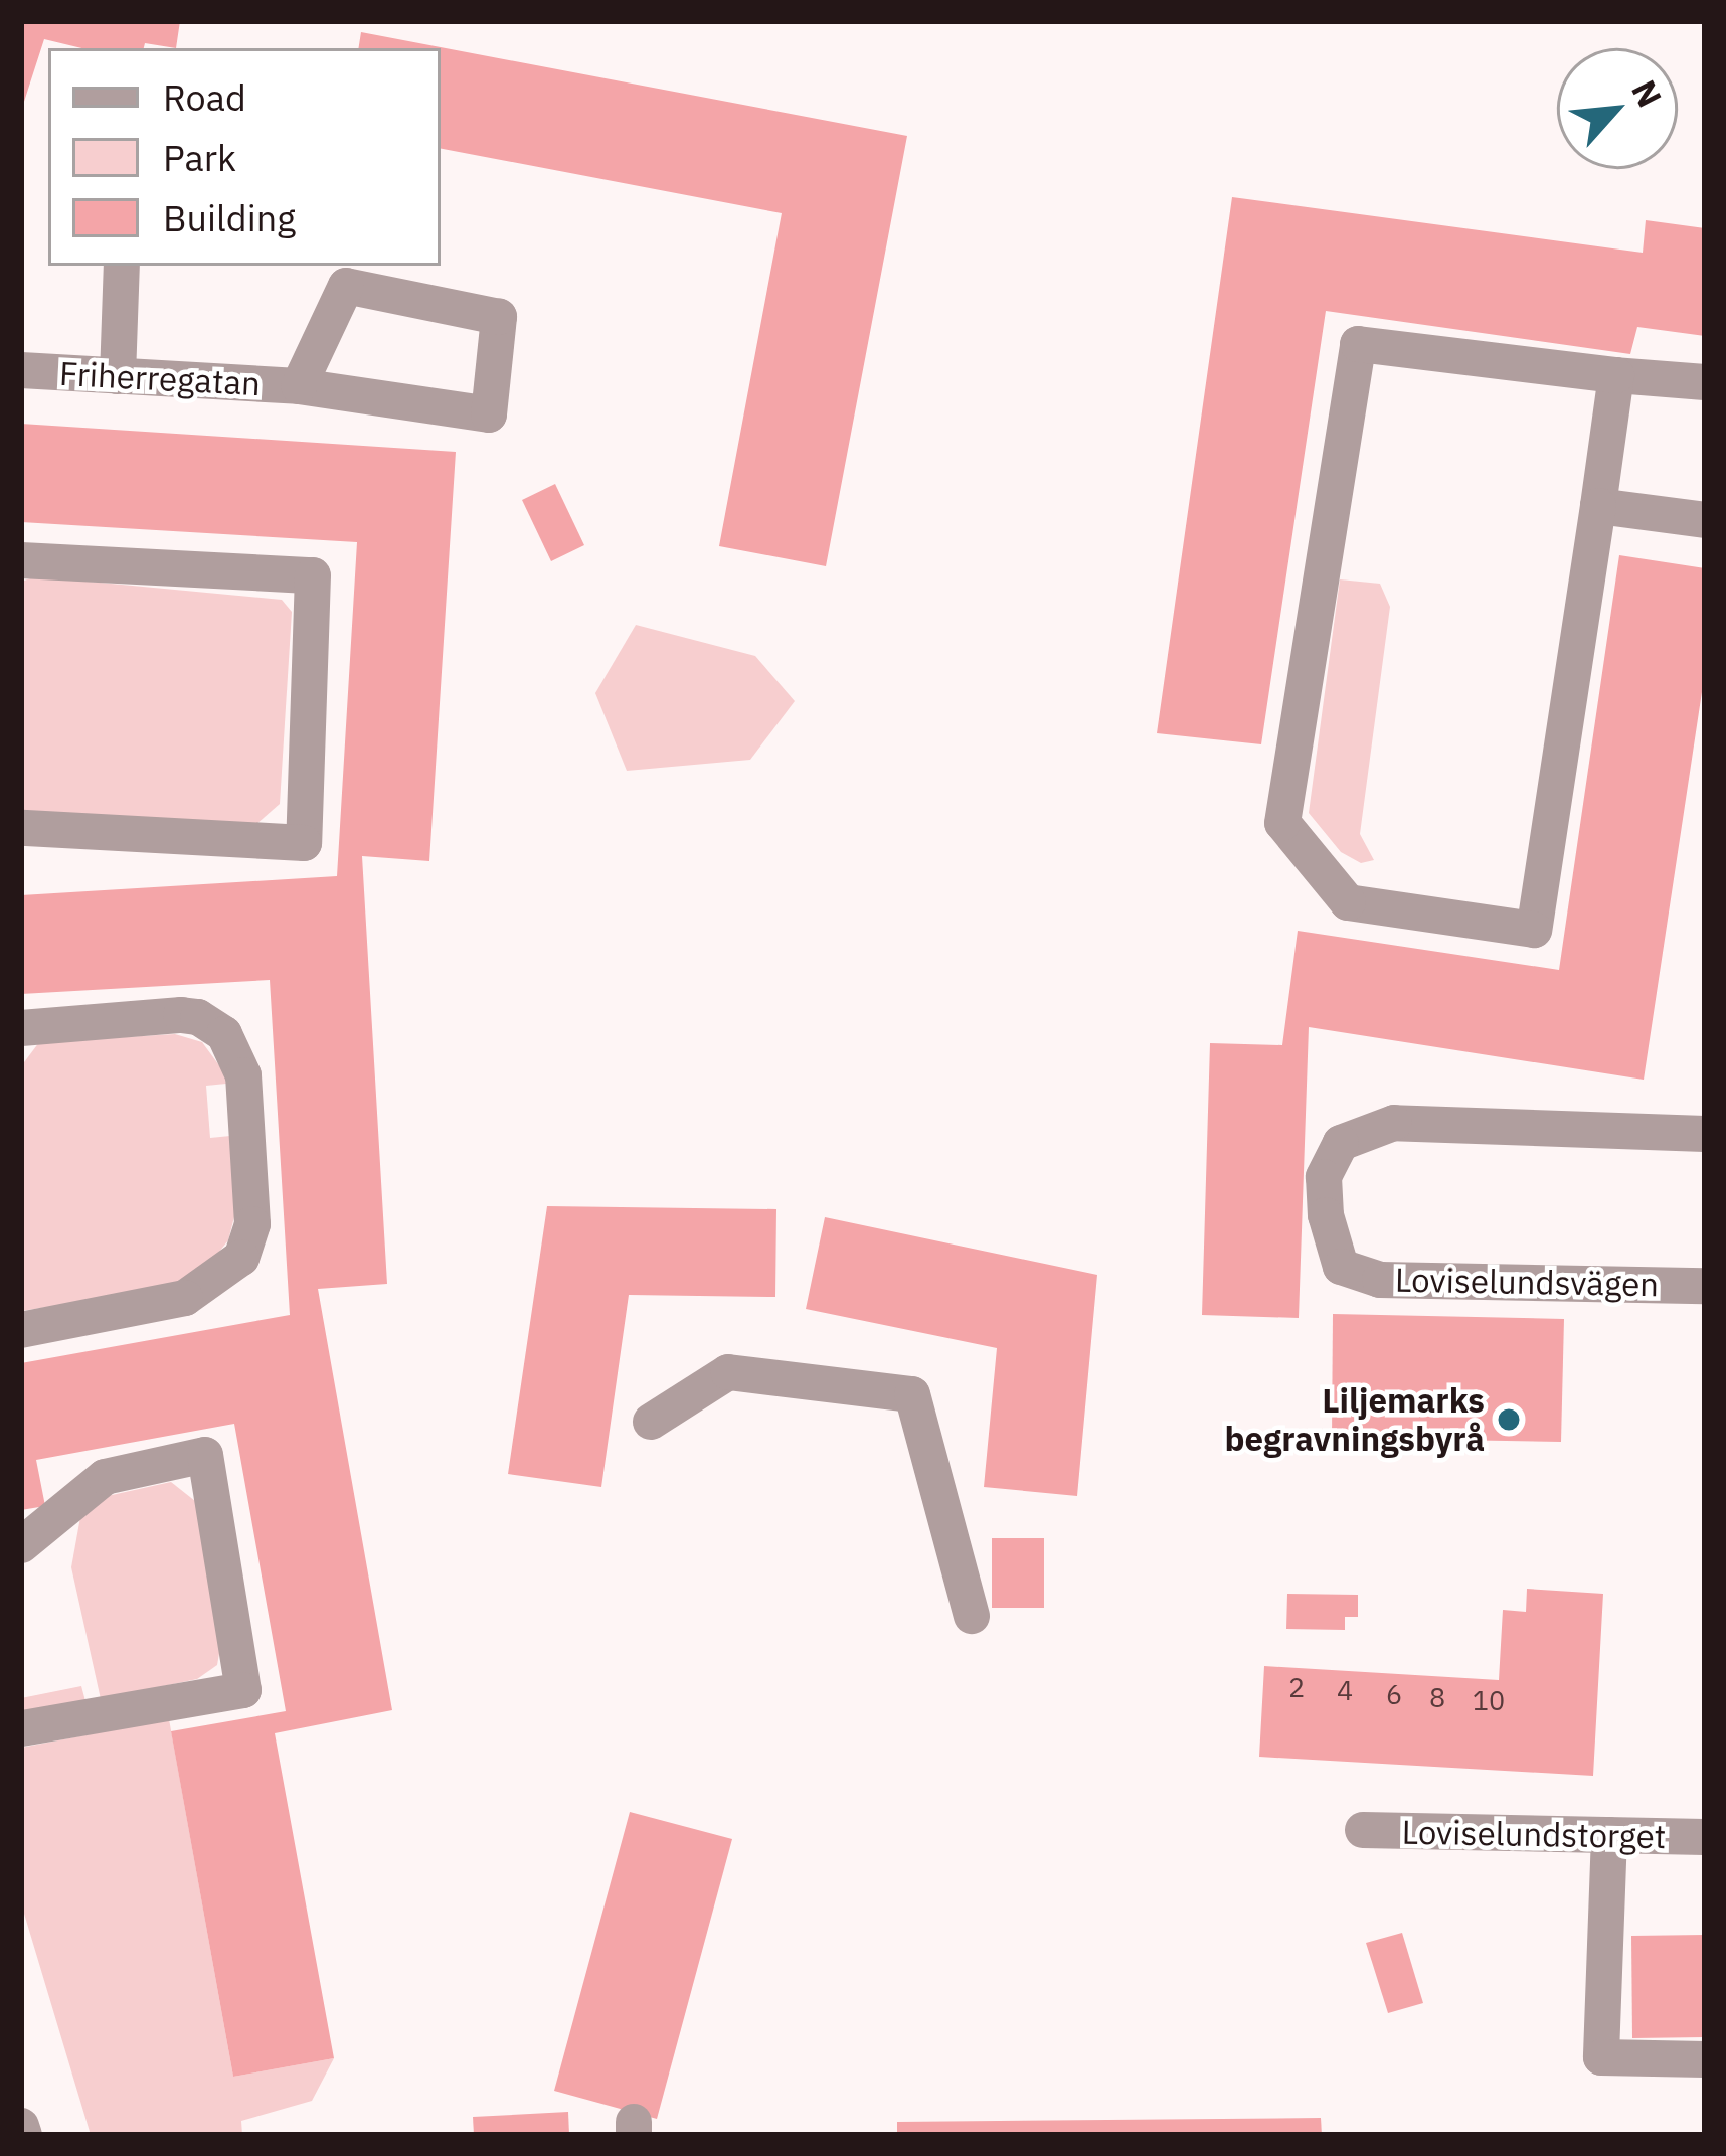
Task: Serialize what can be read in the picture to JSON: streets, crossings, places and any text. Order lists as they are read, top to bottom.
{
  "streets": {
    "street": ["Friherregatan", "Loviselundsvägen", "Loviselundstorget"]
  },
  "places": ["Liljemarks begravningsbyrå"],
  "house_numbers": [
    "2",
    "4",
    "6",
    "8",
    "10"
  ],
  "legend": ["Road", "Park", "Building"],
  "north": "top right"
}
